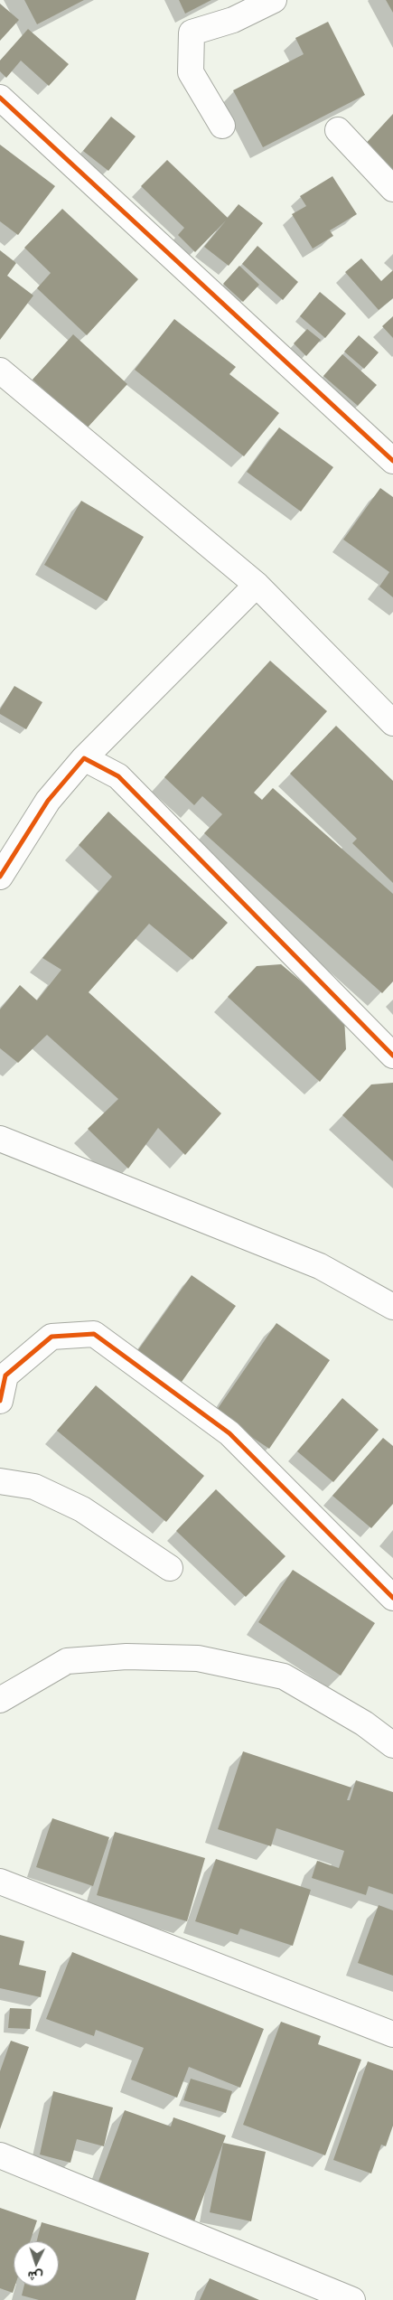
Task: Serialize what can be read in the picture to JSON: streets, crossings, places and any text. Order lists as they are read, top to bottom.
{
  "north": "bottom"
}
